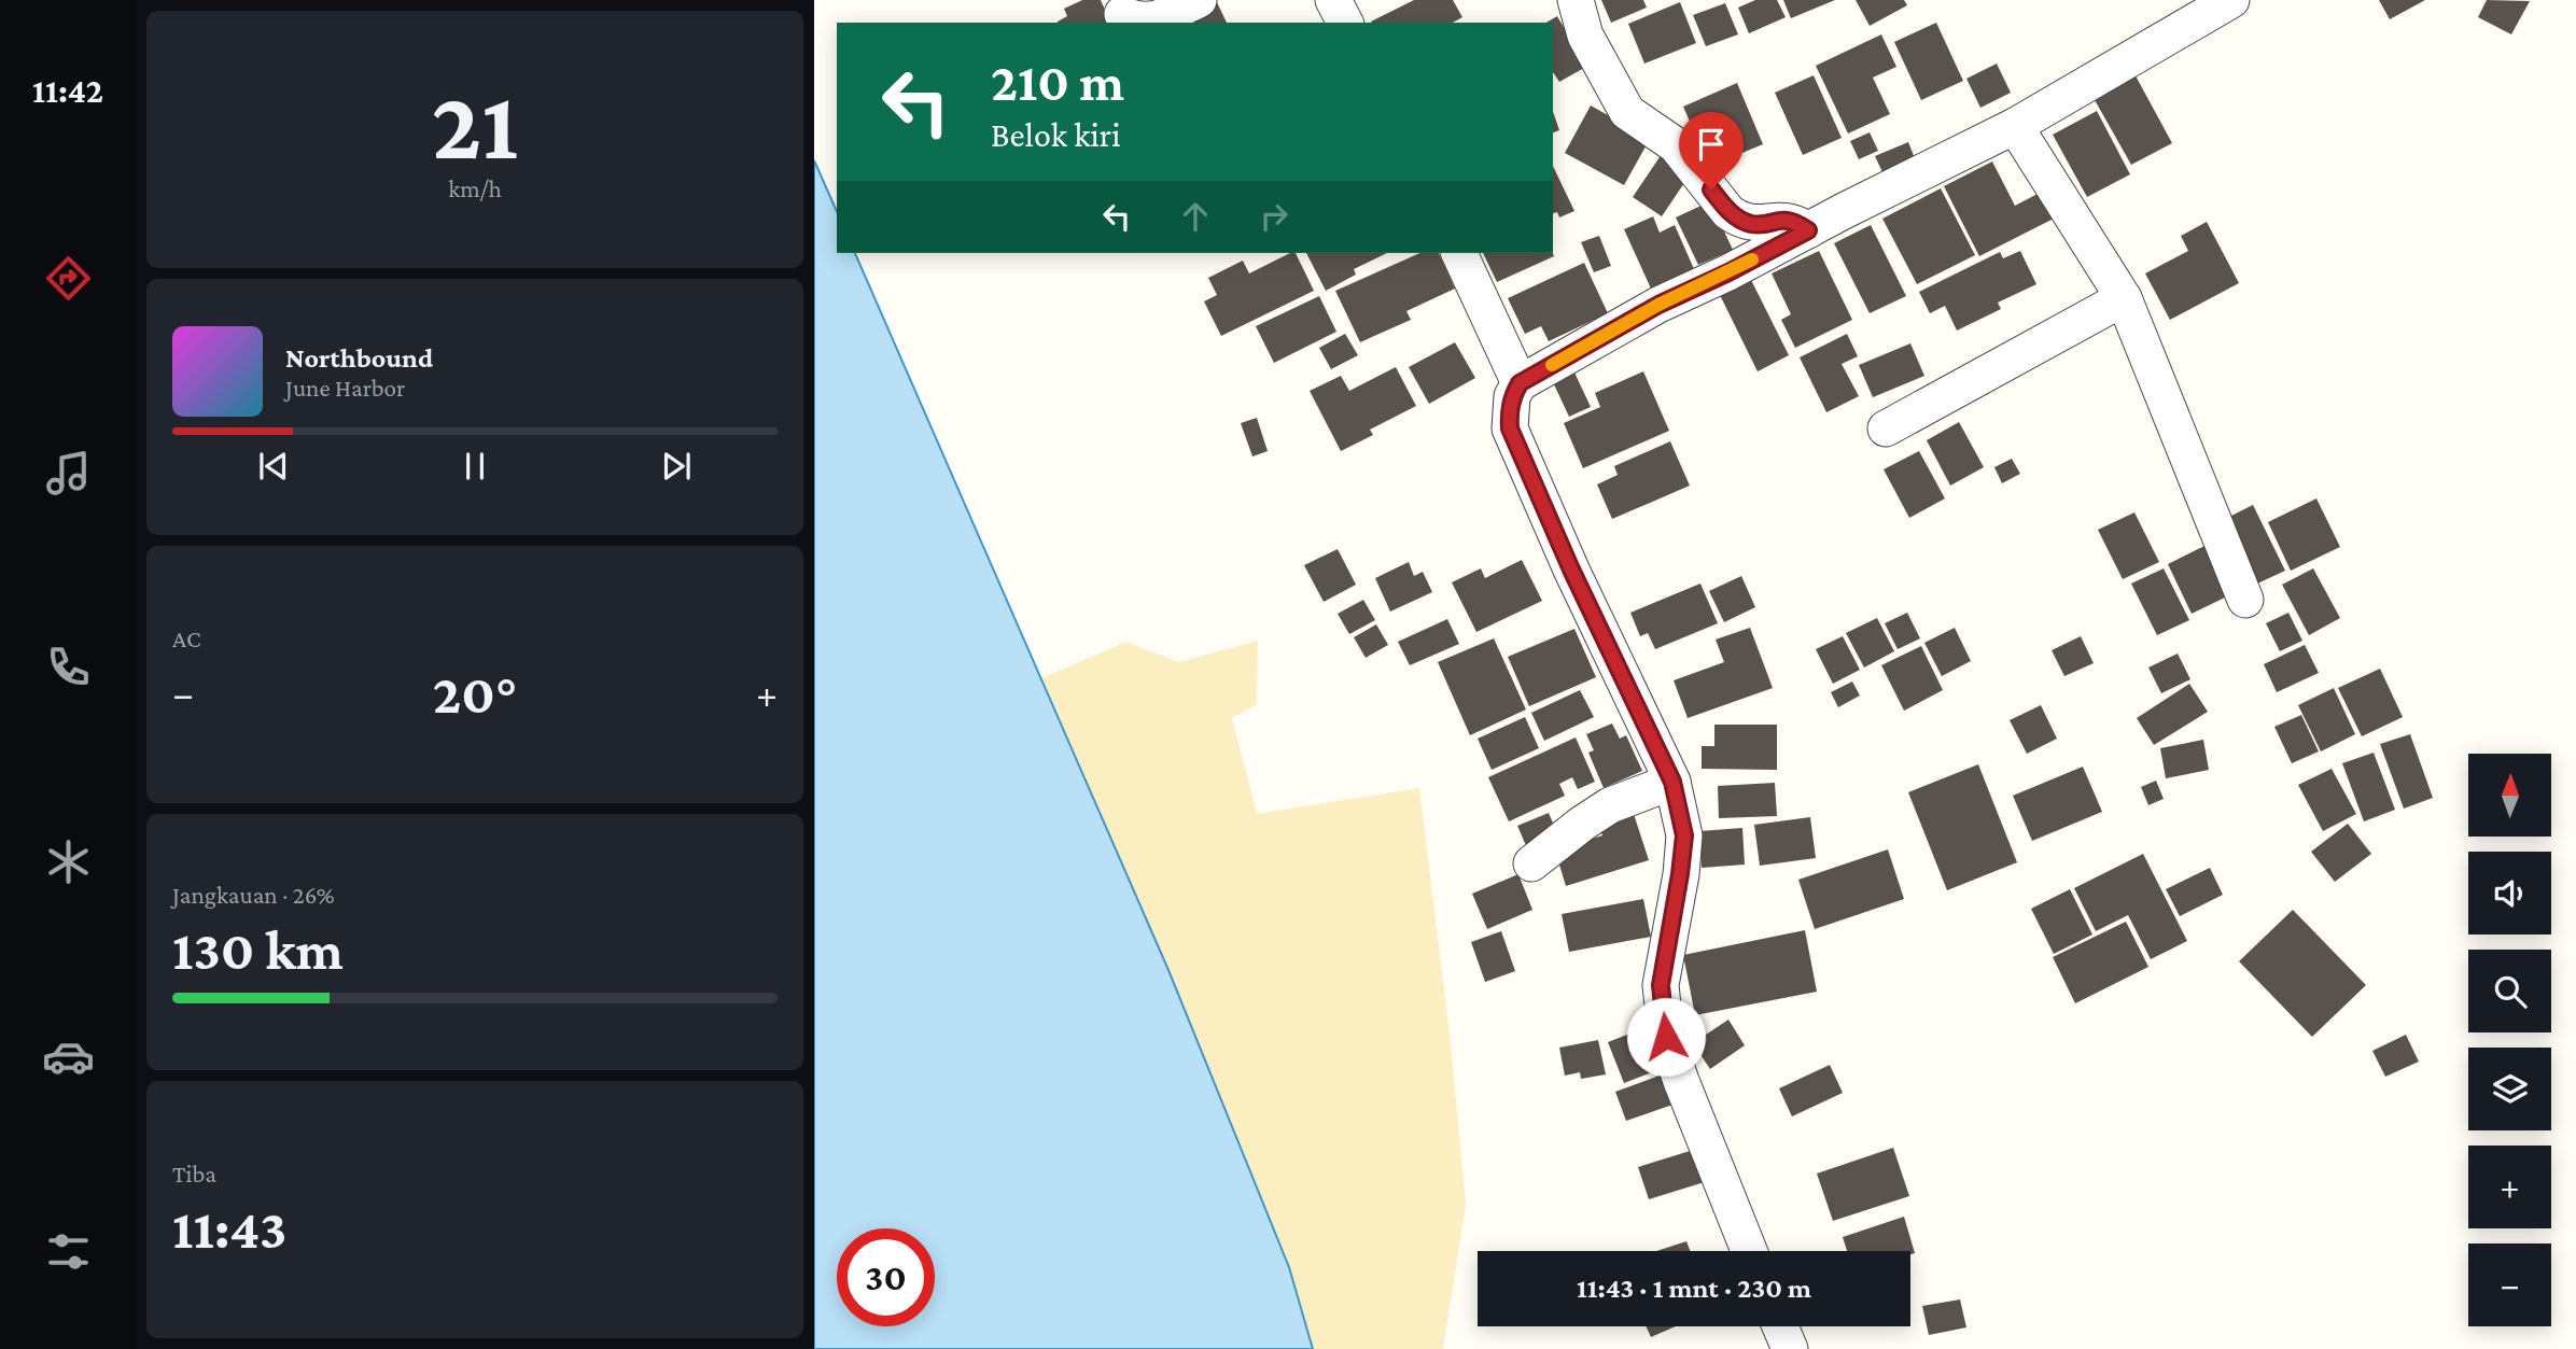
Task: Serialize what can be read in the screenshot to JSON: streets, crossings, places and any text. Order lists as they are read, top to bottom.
{
  "north": "top",
  "page": {
    "tabs": "11:42",
    "tile": [
      ["21", "km/h"],
      "AC",
      ["Jangkauan · 26%", "130 km"],
      ["Tiba", "11:43"]
    ],
    "turn": ["210 m", "Belok kiri"],
    "song": ["Northbound", "June Harbor"],
    "heat": ["−", "20°", "+"],
    "map_buttons": ["+", "−"],
    "limit": "30",
    "trip": "11:43 · 1 mnt · 230 m"
  }
}
